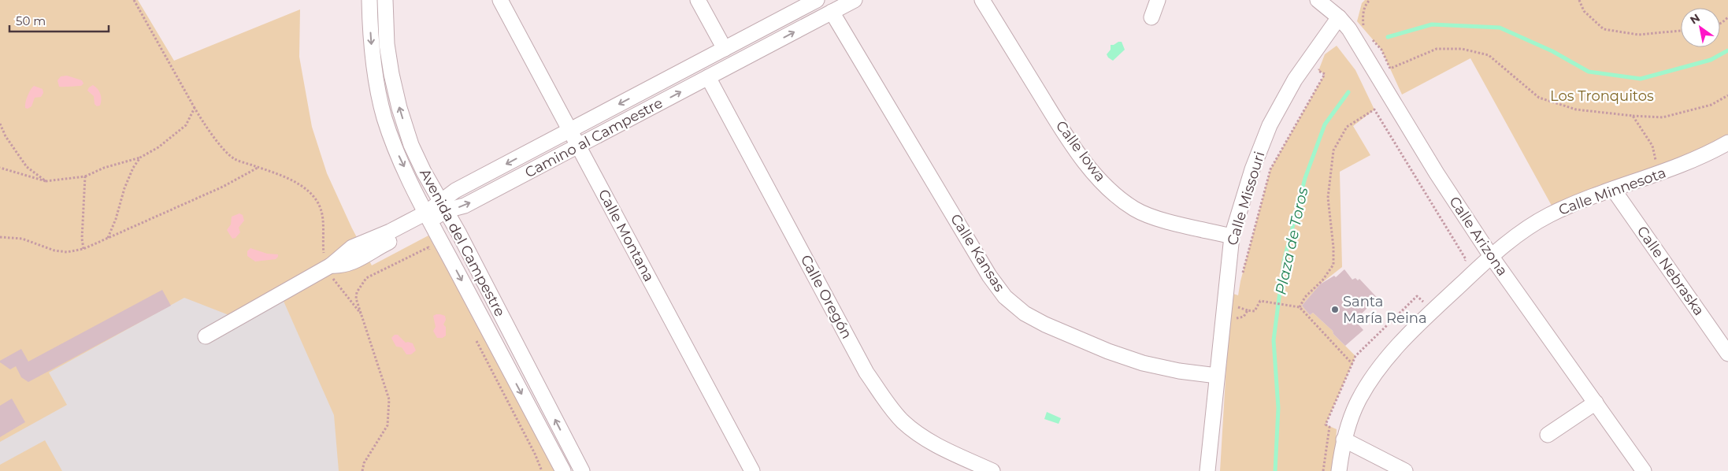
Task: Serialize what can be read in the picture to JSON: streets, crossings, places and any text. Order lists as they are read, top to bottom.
{
  "streets": {
    "street": [
      "Camino al Campestre",
      "Calle Iowa",
      "Calle Minnesota",
      "Calle Missouri",
      "Calle Montana",
      "Calle Arizona",
      "Avenida del Campestre",
      "Calle Kansas",
      "Calle Nebraska",
      "Calle Oregón"
    ]
  },
  "crossings": [
    ["Camino al Campestre", "Calle Montana"],
    ["Camino al Campestre", "Avenida del Campestre"],
    ["Camino al Campestre", "Calle Kansas"],
    ["Camino al Campestre", "Calle Oregón"],
    ["Calle Iowa", "Calle Missouri"],
    ["Calle Minnesota", "Calle Arizona"],
    ["Calle Minnesota", "Calle Nebraska"],
    ["Calle Missouri", "Calle Arizona"],
    ["Calle Missouri", "Calle Kansas"]
  ],
  "water": ["Plaza de Toros"],
  "parks": ["Los Tronquitos"],
  "places": ["Santa María Reina"],
  "scale_bar": "50 m",
  "north": "top left"
}
